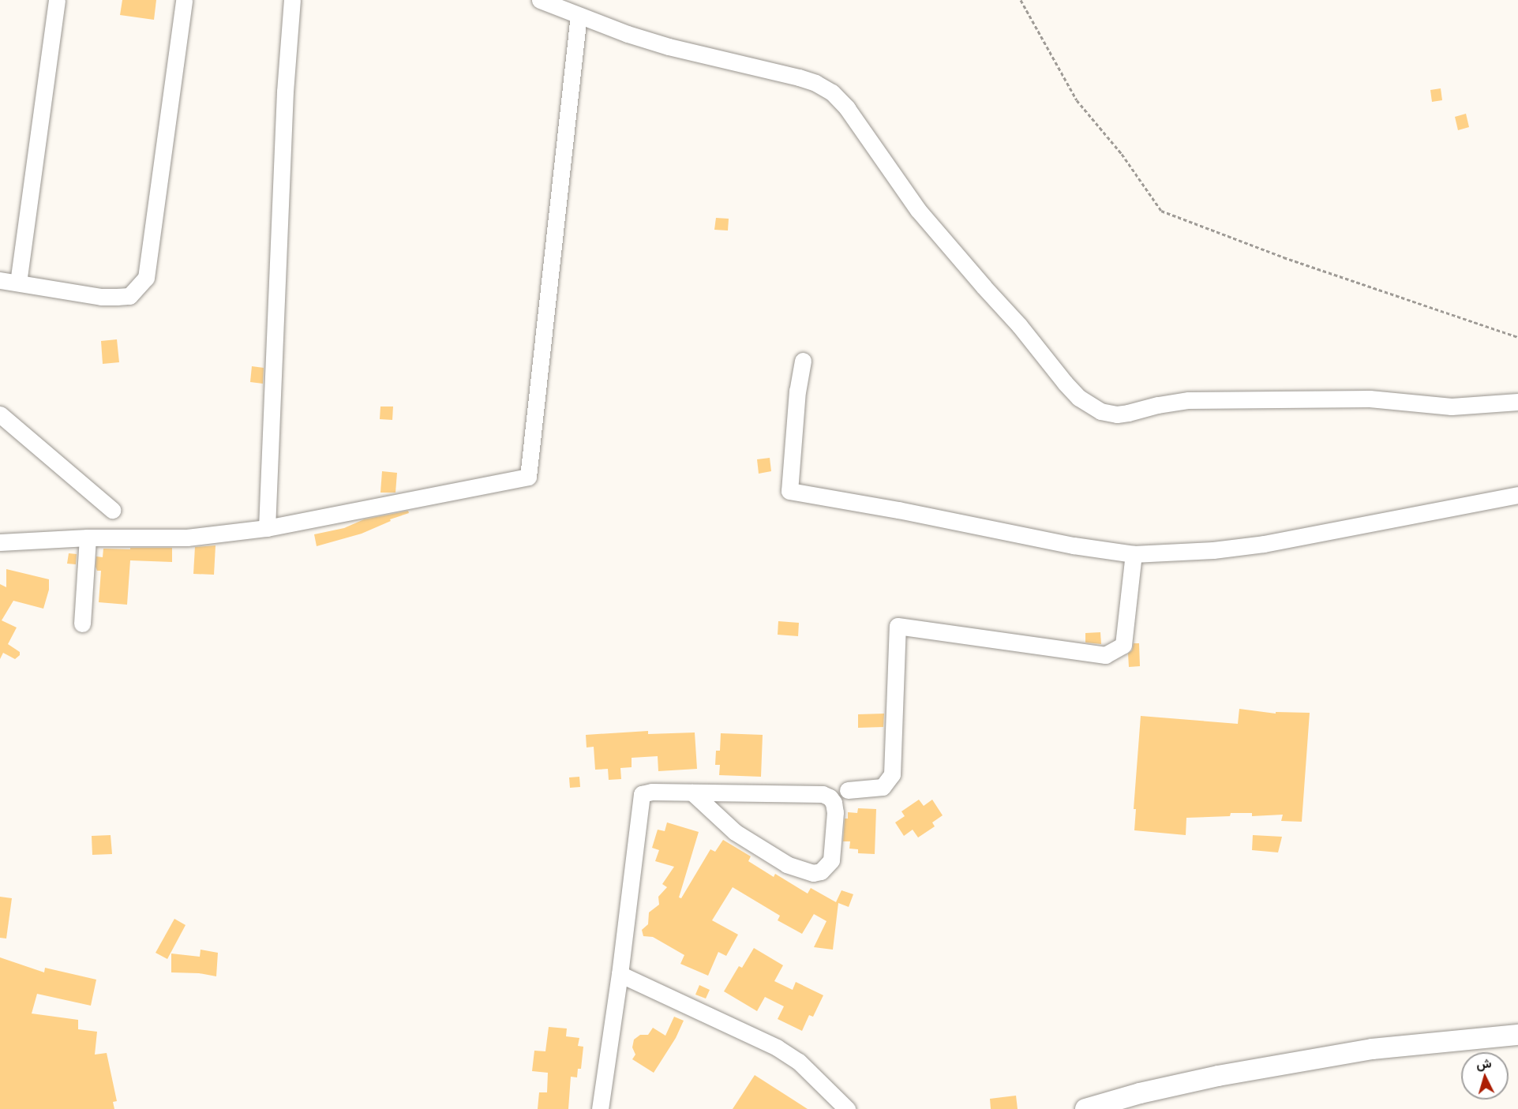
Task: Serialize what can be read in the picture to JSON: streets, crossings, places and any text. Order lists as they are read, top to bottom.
{
  "north": "top"
}
